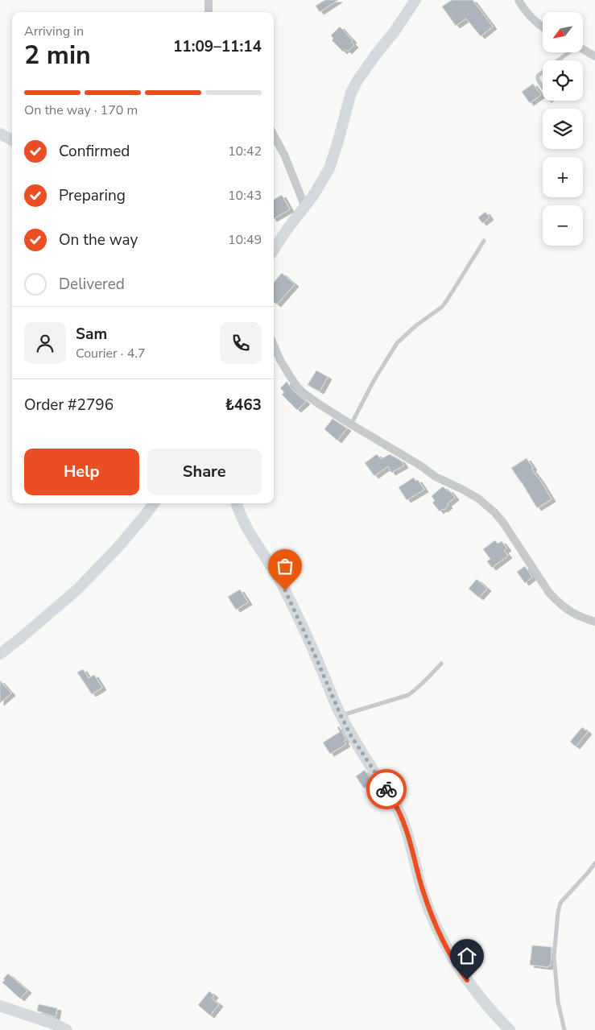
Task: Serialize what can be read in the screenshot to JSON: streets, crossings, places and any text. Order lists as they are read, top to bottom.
{
  "north": "bottom left",
  "page": {
    "map_buttons": ["+", "−"],
    "heading": ["2 min", "Arriving in", "11:09–11:14"],
    "panel": [
      "Sam",
      "Courier · 4.7",
      "Order #2796",
      "₺463"
    ],
    "bar": "On the way · 170 m",
    "list": [
      ["Confirmed", "10:42"],
      ["Preparing", "10:43"],
      ["On the way", "10:49"],
      "Delivered"
    ],
    "buttons": ["Help", "Share"]
  }
}
